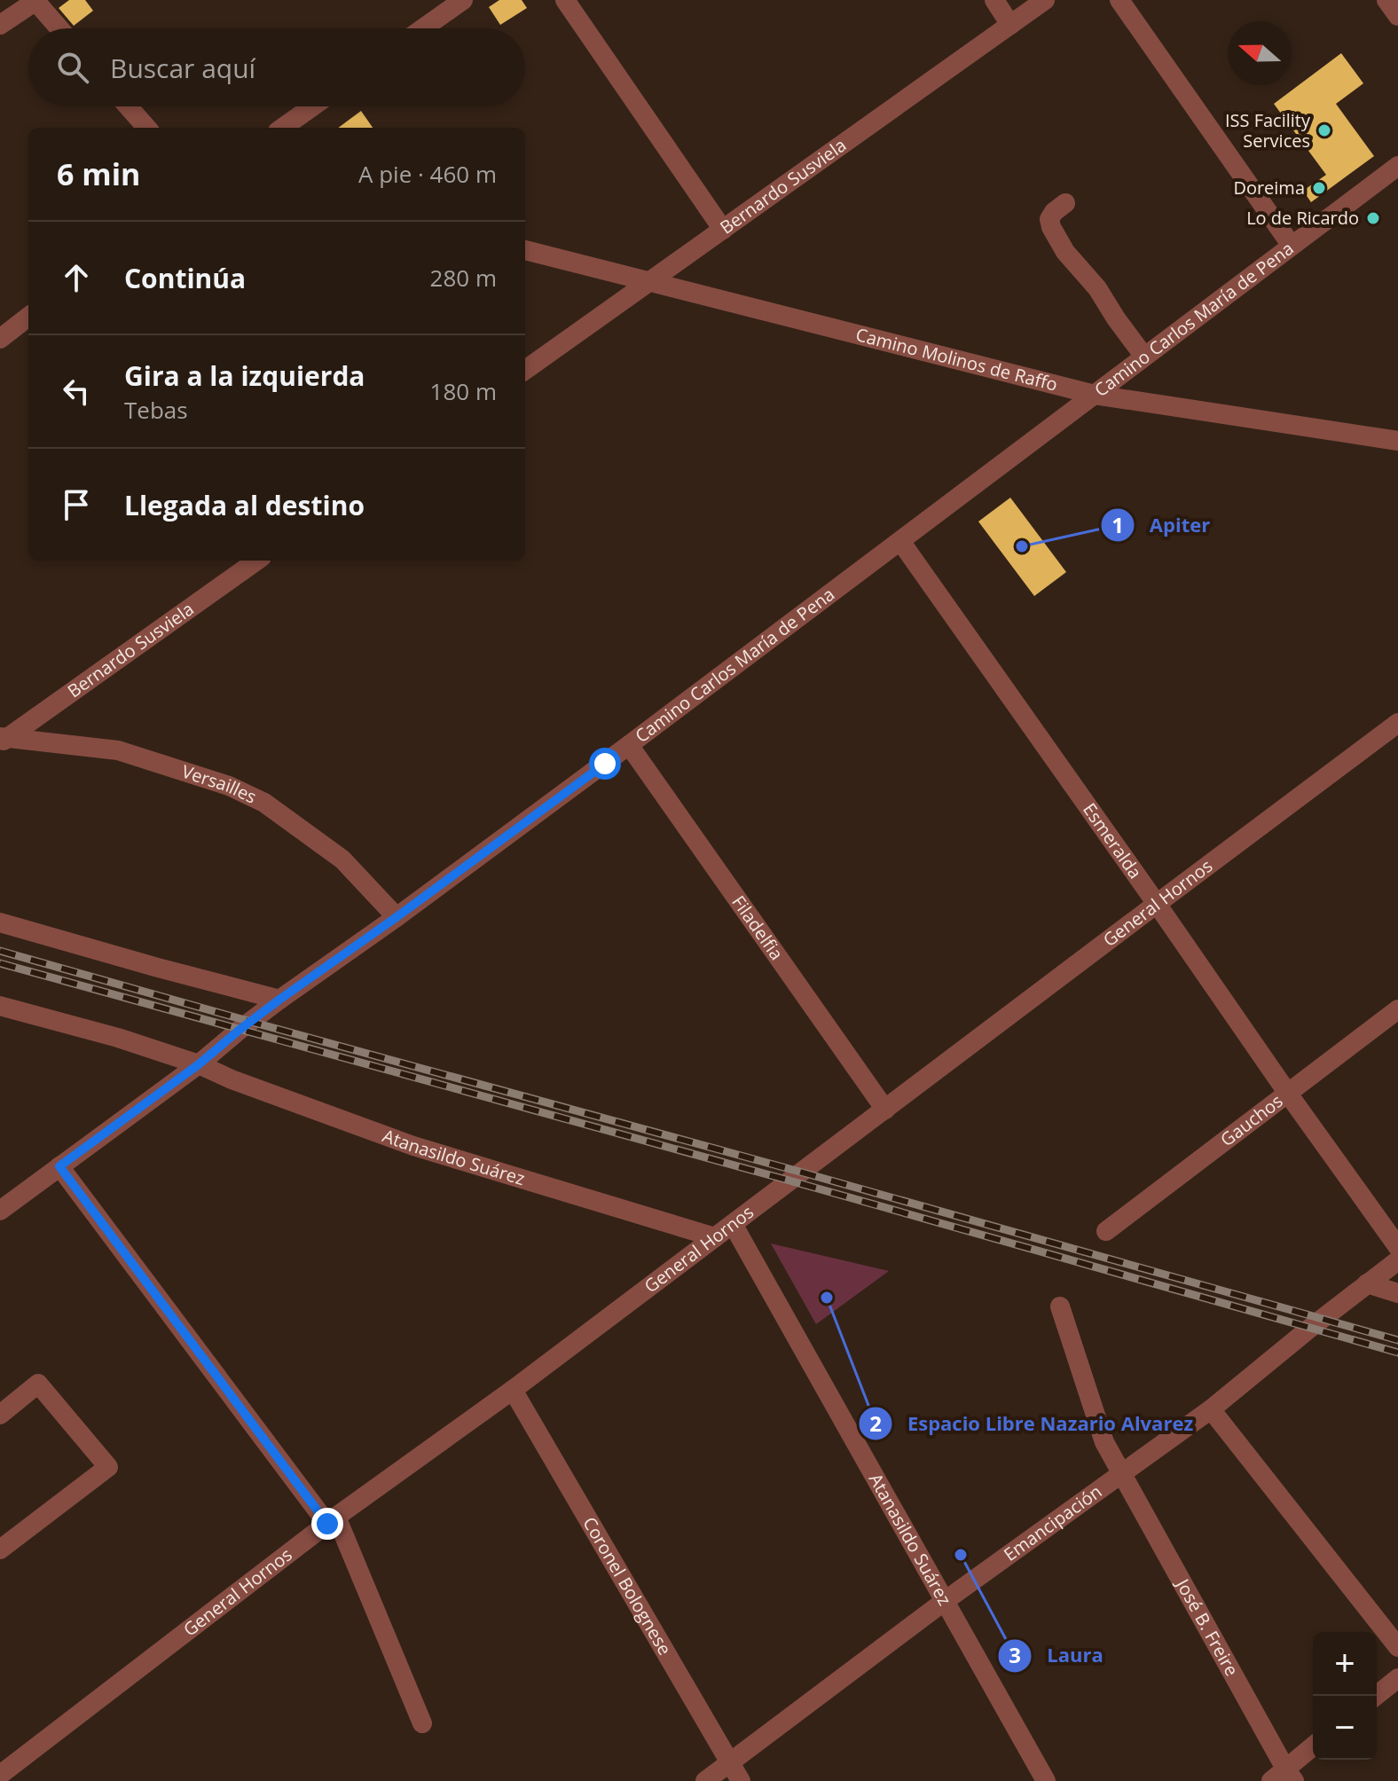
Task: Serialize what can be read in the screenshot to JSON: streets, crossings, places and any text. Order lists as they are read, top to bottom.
{
  "streets": {
    "street": [
      "Bernardo Susviela",
      "Camino Carlos María de Pena",
      "Camino Molinos de Raffo",
      "Versailles",
      "Esmeralda",
      "General Hornos",
      "Filadelfia",
      "Gauchos",
      "Atanasildo Suárez",
      "Emancipación",
      "Coronel Bolognese",
      "José B. Freire"
    ]
  },
  "crossings": [
    ["Bernardo Susviela", "Camino Molinos de Raffo"],
    ["Bernardo Susviela", "Versailles"],
    ["Camino Carlos María de Pena", "Camino Molinos de Raffo"],
    ["Camino Carlos María de Pena", "Versailles"],
    ["Camino Carlos María de Pena", "Esmeralda"],
    ["Camino Carlos María de Pena", "Filadelfia"],
    ["Camino Carlos María de Pena", "Atanasildo Suárez"],
    ["Esmeralda", "General Hornos"],
    ["Esmeralda", "Gauchos"],
    ["General Hornos", "Filadelfia"],
    ["General Hornos", "Atanasildo Suárez"],
    ["General Hornos", "Coronel Bolognese"],
    ["Atanasildo Suárez", "Emancipación"],
    ["Emancipación", "Coronel Bolognese"],
    ["Emancipación", "José B. Freire"]
  ],
  "places": [
    "ISS Facility Services",
    "Doreima",
    "Lo de Ricardo",
    "Apiter",
    "Espacio Libre Nazario Alvarez",
    "Laura"
  ],
  "north": "left",
  "page": {
    "search": "Buscar aquí",
    "heading": ["6 min", "A pie · 460 m"],
    "list": [
      ["Continúa", "280 m"],
      ["Gira a la izquierda", "Tebas", "180 m"],
      "Llegada al destino"
    ],
    "map_buttons": ["+", "−"]
  }
}
